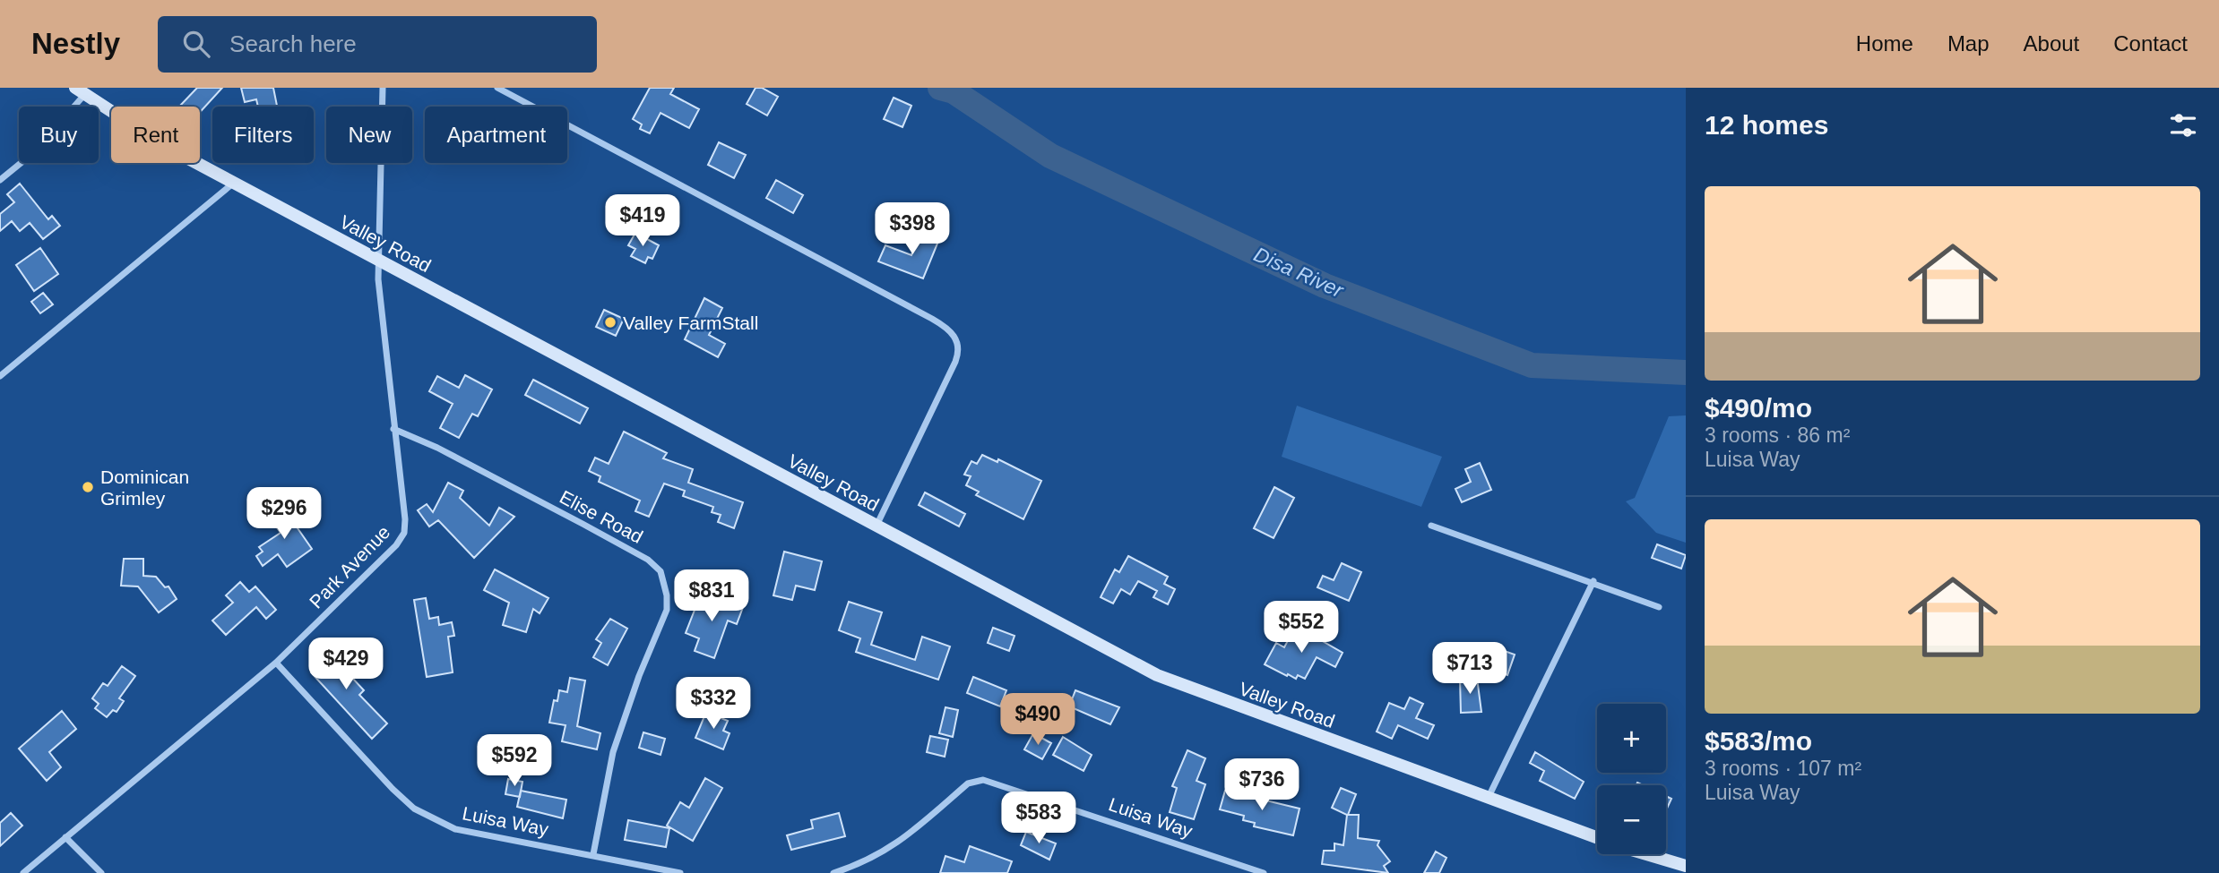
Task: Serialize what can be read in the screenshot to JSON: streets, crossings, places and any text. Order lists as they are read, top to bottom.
{
  "streets": {
    "street": [
      "Valley Road",
      "Elise Road",
      "Park Avenue",
      "Luisa Way"
    ]
  },
  "crossings": [
    ["Valley Road", "Park Avenue"],
    ["Elise Road", "Park Avenue"],
    ["Elise Road", "Luisa Way"],
    ["Park Avenue", "Luisa Way"]
  ],
  "water": ["Disa River"],
  "places": ["Valley FarmStall", "Dominican Grimley"],
  "page": {
    "header": "Nestly",
    "search": "Search here",
    "nav": [
      "Home",
      "Map",
      "About",
      "Contact"
    ],
    "heading": "12 homes",
    "chip": [
      "Buy",
      "Rent",
      "Filters",
      "New",
      "Apartment"
    ],
    "list": [
      {
        "name": "$490/mo",
        "note": "3 rooms · 86 m² · Luisa Way"
      },
      {
        "name": "$583/mo",
        "note": "3 rooms · 107 m² · Luisa Way"
      }
    ],
    "price": [
      "$419",
      "$398",
      "$296",
      "$831",
      "$552",
      "$429",
      "$713",
      "$332",
      "$490",
      "$592",
      "$736",
      "$583"
    ],
    "map_buttons": ["+", "−"]
  }
}
